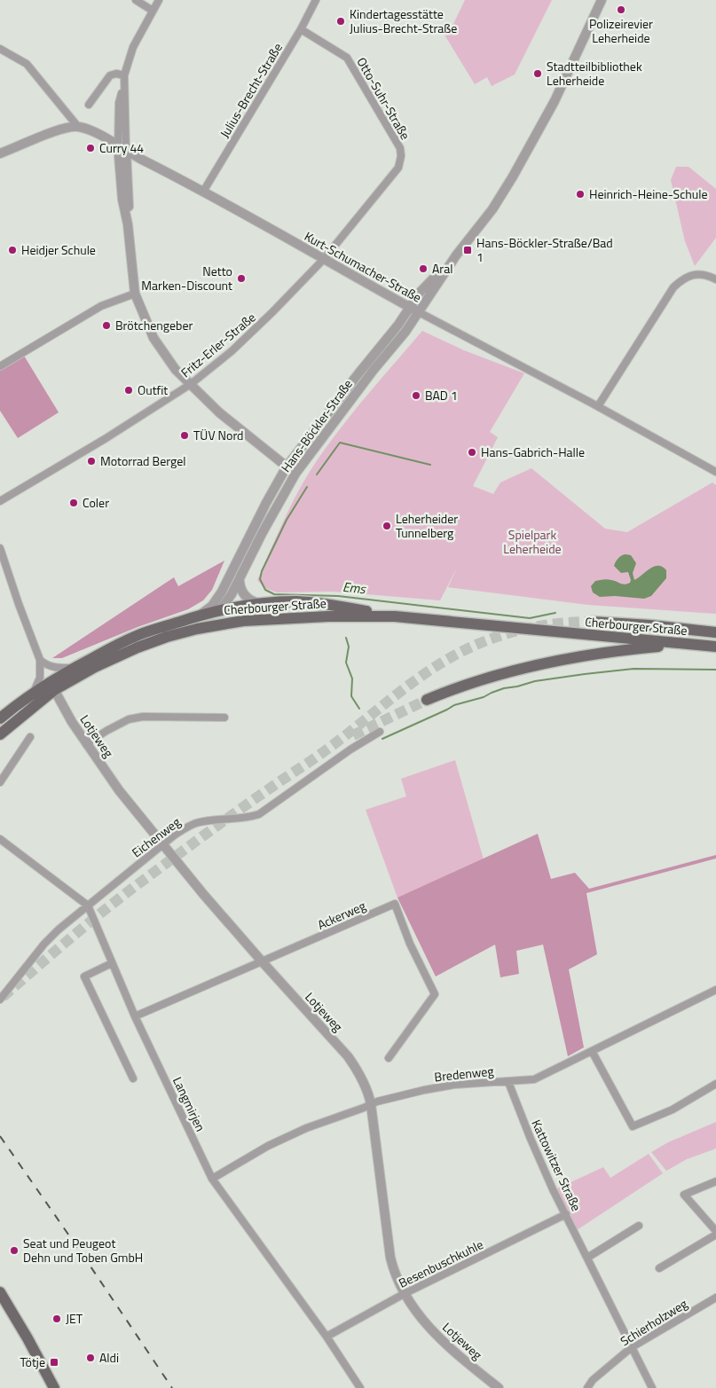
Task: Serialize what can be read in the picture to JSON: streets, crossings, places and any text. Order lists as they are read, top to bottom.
{
  "streets": {
    "main road": ["Cherbourger Straße"],
    "street": [
      "Julius-Brecht-Straße",
      "Otto-Suhr-Straße",
      "Kurt-Schumacher-Straße",
      "Fritz-Erler-Straße",
      "Hans-Böckler-Straße",
      "Lotjeweg",
      "Eichenweg",
      "Ackerweg",
      "Bredenweg",
      "Langmirjen",
      "Kattowitzer Straße",
      "Besenbuschkuhle",
      "Schierholzweg"
    ]
  },
  "crossings": [
    ["Julius-Brecht-Straße", "Otto-Suhr-Straße"],
    ["Julius-Brecht-Straße", "Kurt-Schumacher-Straße"],
    ["Otto-Suhr-Straße", "Kurt-Schumacher-Straße"],
    ["Otto-Suhr-Straße", "Fritz-Erler-Straße"],
    ["Kurt-Schumacher-Straße", "Fritz-Erler-Straße"],
    ["Kurt-Schumacher-Straße", "Hans-Böckler-Straße"],
    ["Hans-Böckler-Straße", "Cherbourger Straße"],
    ["Cherbourger Straße", "Lotjeweg"],
    ["Lotjeweg", "Eichenweg"],
    ["Lotjeweg", "Ackerweg"],
    ["Lotjeweg", "Bredenweg"],
    ["Lotjeweg", "Besenbuschkuhle"],
    ["Eichenweg", "Langmirjen"],
    ["Ackerweg", "Langmirjen"],
    ["Bredenweg", "Langmirjen"],
    ["Bredenweg", "Kattowitzer Straße"],
    ["Langmirjen", "Besenbuschkuhle"],
    ["Kattowitzer Straße", "Besenbuschkuhle"],
    ["Kattowitzer Straße", "Schierholzweg"]
  ],
  "water": ["Ems"],
  "parks": ["Spielpark Leherheide"],
  "places": {
    "other": [
      "Polizeirevier Leherheide",
      "Kindertagesstätte Julius-Brecht-Straße",
      "Stadtteilbibliothek Leherheide",
      "Curry 44",
      "Heinrich-Heine-Schule",
      "Heidjer Schule",
      "Aral",
      "Netto Marken-Discount",
      "Brötchengeber",
      "Outfit",
      "BAD 1",
      "TÜV Nord",
      "Hans-Gabrich-Halle",
      "Motorrad Bergel",
      "Coler",
      "Leherheider Tunnelberg",
      "Seat und Peugeot Dehn und Toben GmbH",
      "JET",
      "Aldi"
    ],
    "transit": ["Hans-Böckler-Straße/Bad 1", "Tötje"]
  }
}
